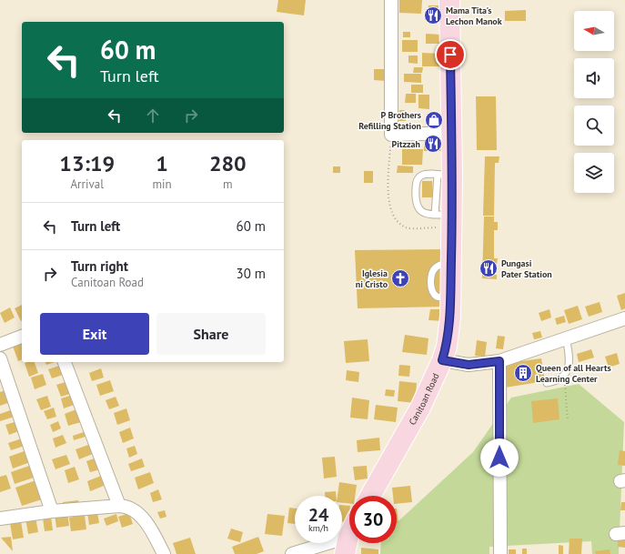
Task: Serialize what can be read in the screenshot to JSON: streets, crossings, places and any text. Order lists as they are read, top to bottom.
{
  "streets": {
    "main road": ["Canitoan Road"]
  },
  "places": {
    "restaurant": ["Mama Tita's Lechon Manok", "Pitzzah", "Pungasi Pater Station"],
    "shop": ["P Brothers Refilling Station"],
    "church": ["Iglesia ni Cristo"],
    "building": ["Queen of all Hearts Learning Center"]
  },
  "north": "left",
  "page": {
    "turn": ["60 m", "Turn left"],
    "eta": [
      "13:19",
      "Arrival",
      "1",
      "min",
      "280",
      "m"
    ],
    "list": [
      {
        "name": "Turn left",
        "value": "60 m"
      },
      {
        "name": "Turn right",
        "note": "Canitoan Road",
        "value": "30 m"
      }
    ],
    "buttons": ["Exit", "Share"],
    "speed": "24 km/h",
    "limit": "30"
  }
}
